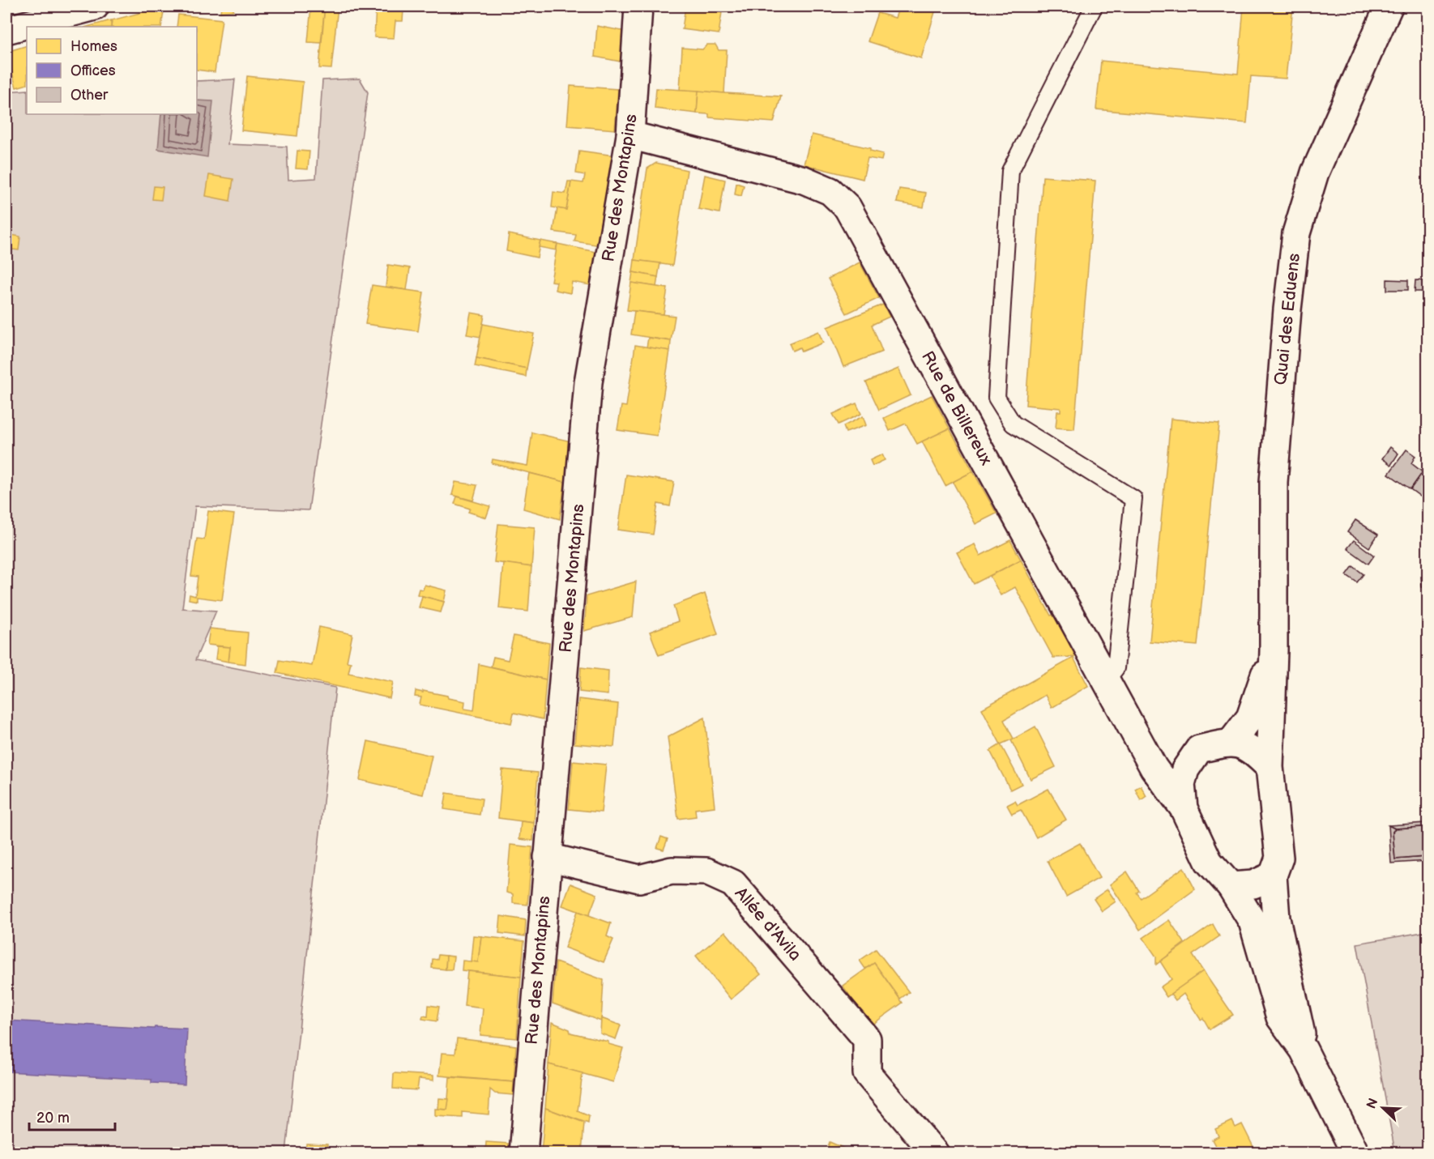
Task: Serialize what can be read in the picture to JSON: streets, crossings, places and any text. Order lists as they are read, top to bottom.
{
  "streets": {
    "street": [
      "Rue des Montapins",
      "Quai des Eduens",
      "Rue de Billereux",
      "Allée d'Avila"
    ]
  },
  "crossings": [
    ["Rue des Montapins", "Rue de Billereux"],
    ["Rue des Montapins", "Allée d'Avila"],
    ["Quai des Eduens", "Rue de Billereux"]
  ],
  "legend": ["Homes", "Offices", "Other"],
  "scale_bar": "20 m",
  "north": "top left"
}
